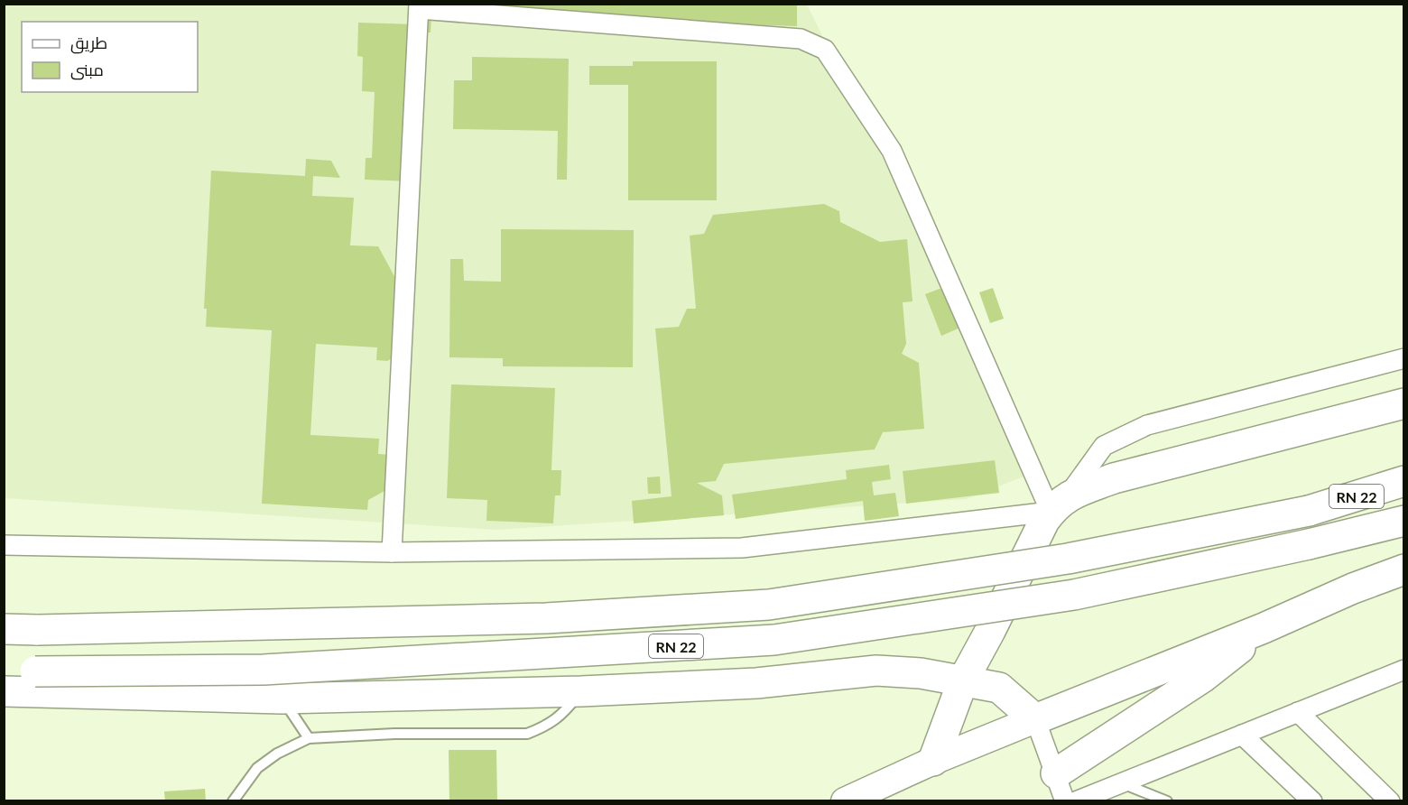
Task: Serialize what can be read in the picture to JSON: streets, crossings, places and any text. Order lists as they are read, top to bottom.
{
  "streets": {
    "highway": ["RN 22"]
  },
  "legend": ["طريق", "مبنى"]
}
